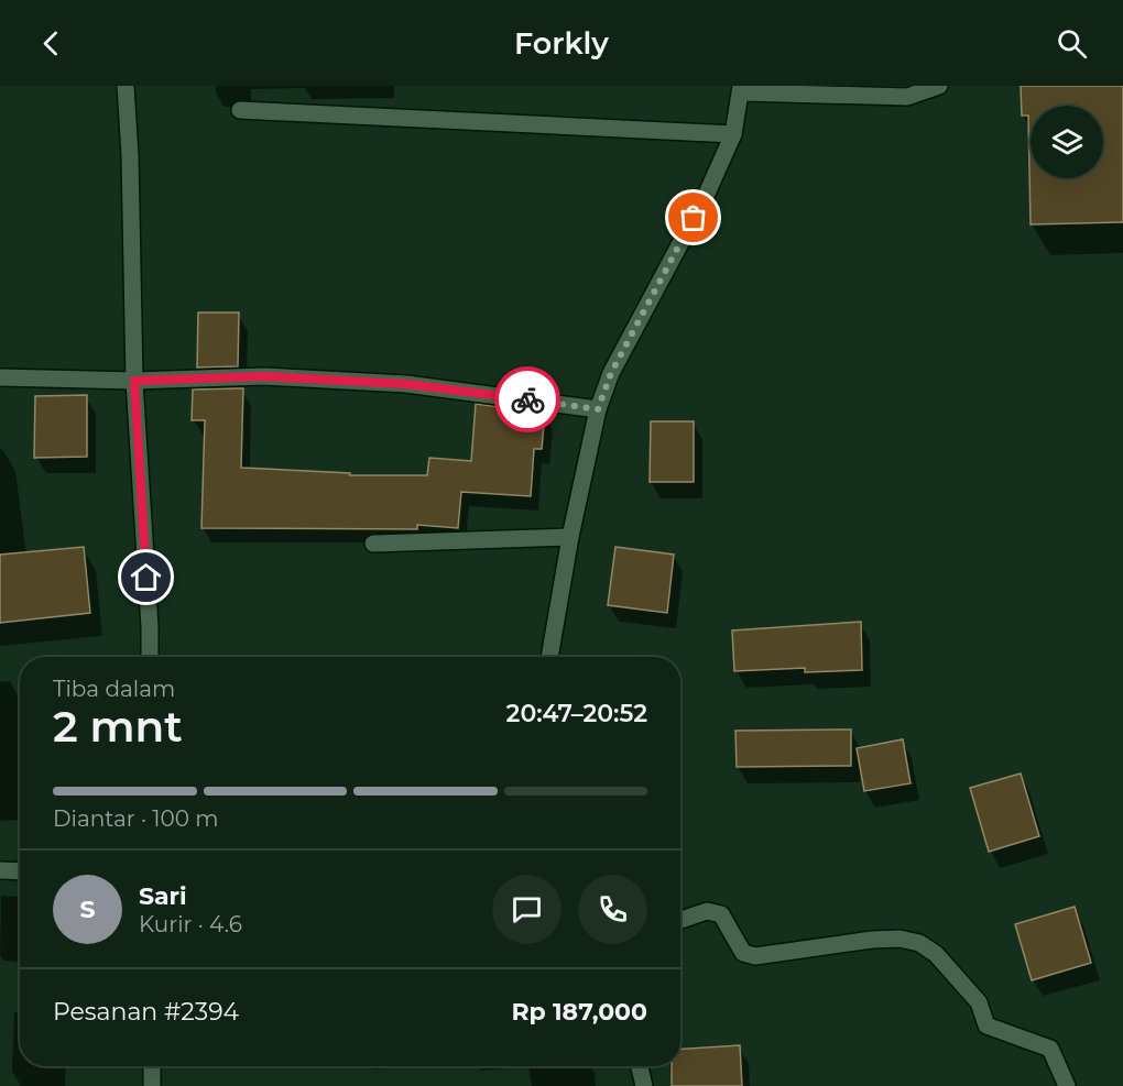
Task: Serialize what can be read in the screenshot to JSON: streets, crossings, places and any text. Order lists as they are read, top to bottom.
{
  "page": {
    "header": "Forkly",
    "heading": ["2 mnt", "Tiba dalam", "20:47–20:52"],
    "panel": [
      "Sari",
      "Kurir · 4.6",
      "Pesanan #2394",
      "Rp 187,000"
    ],
    "bar": "Diantar · 100 m",
    "round": "S"
  }
}
